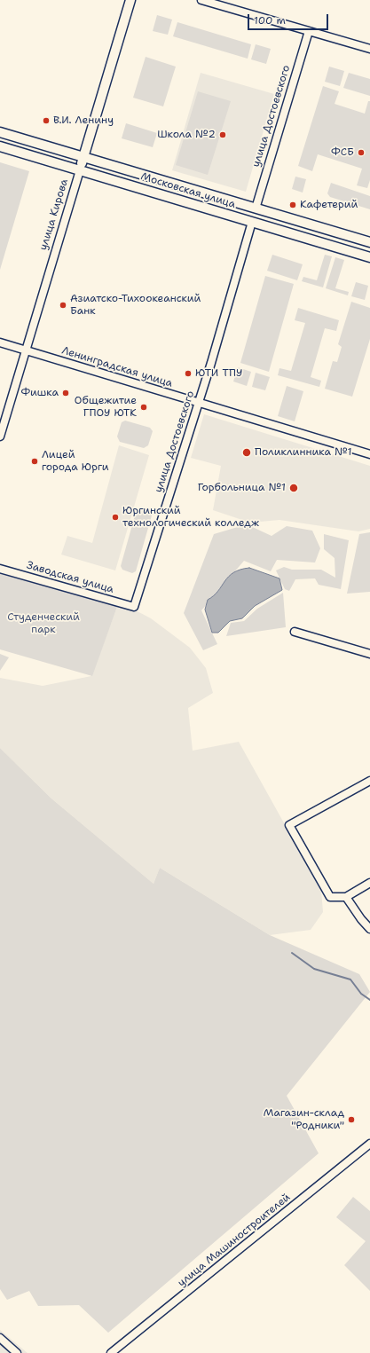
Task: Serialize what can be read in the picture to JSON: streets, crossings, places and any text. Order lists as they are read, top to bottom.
{
  "streets": {
    "main road": ["Московская улица", "улица Кирова"],
    "street": [
      "улица Достоевского",
      "Ленинградская улица",
      "Заводская улица",
      "улица Машиностроителей"
    ]
  },
  "crossings": [
    ["улица Достоевского", "Московская улица"],
    ["улица Достоевского", "Ленинградская улица"],
    ["улица Достоевского", "Заводская улица"],
    ["Московская улица", "улица Кирова"],
    ["улица Кирова", "Ленинградская улица"]
  ],
  "parks": ["Студенческий парк"],
  "places": [
    "В.И. Ленину",
    "Школа №2",
    "ФСБ",
    "Кафетерий",
    "Азиатско-Тихоокеанский Банк",
    "ЮТИ ТПУ",
    "Фишка",
    "Общежитие ГПОУ ЮТК",
    "Поликлинника №1",
    "Лицей города Юрги",
    "Горбольница №1",
    "Юргинский технологический колледж",
    "Магазин-склад \"Родники\""
  ],
  "scale_bar": "100 m"
}
